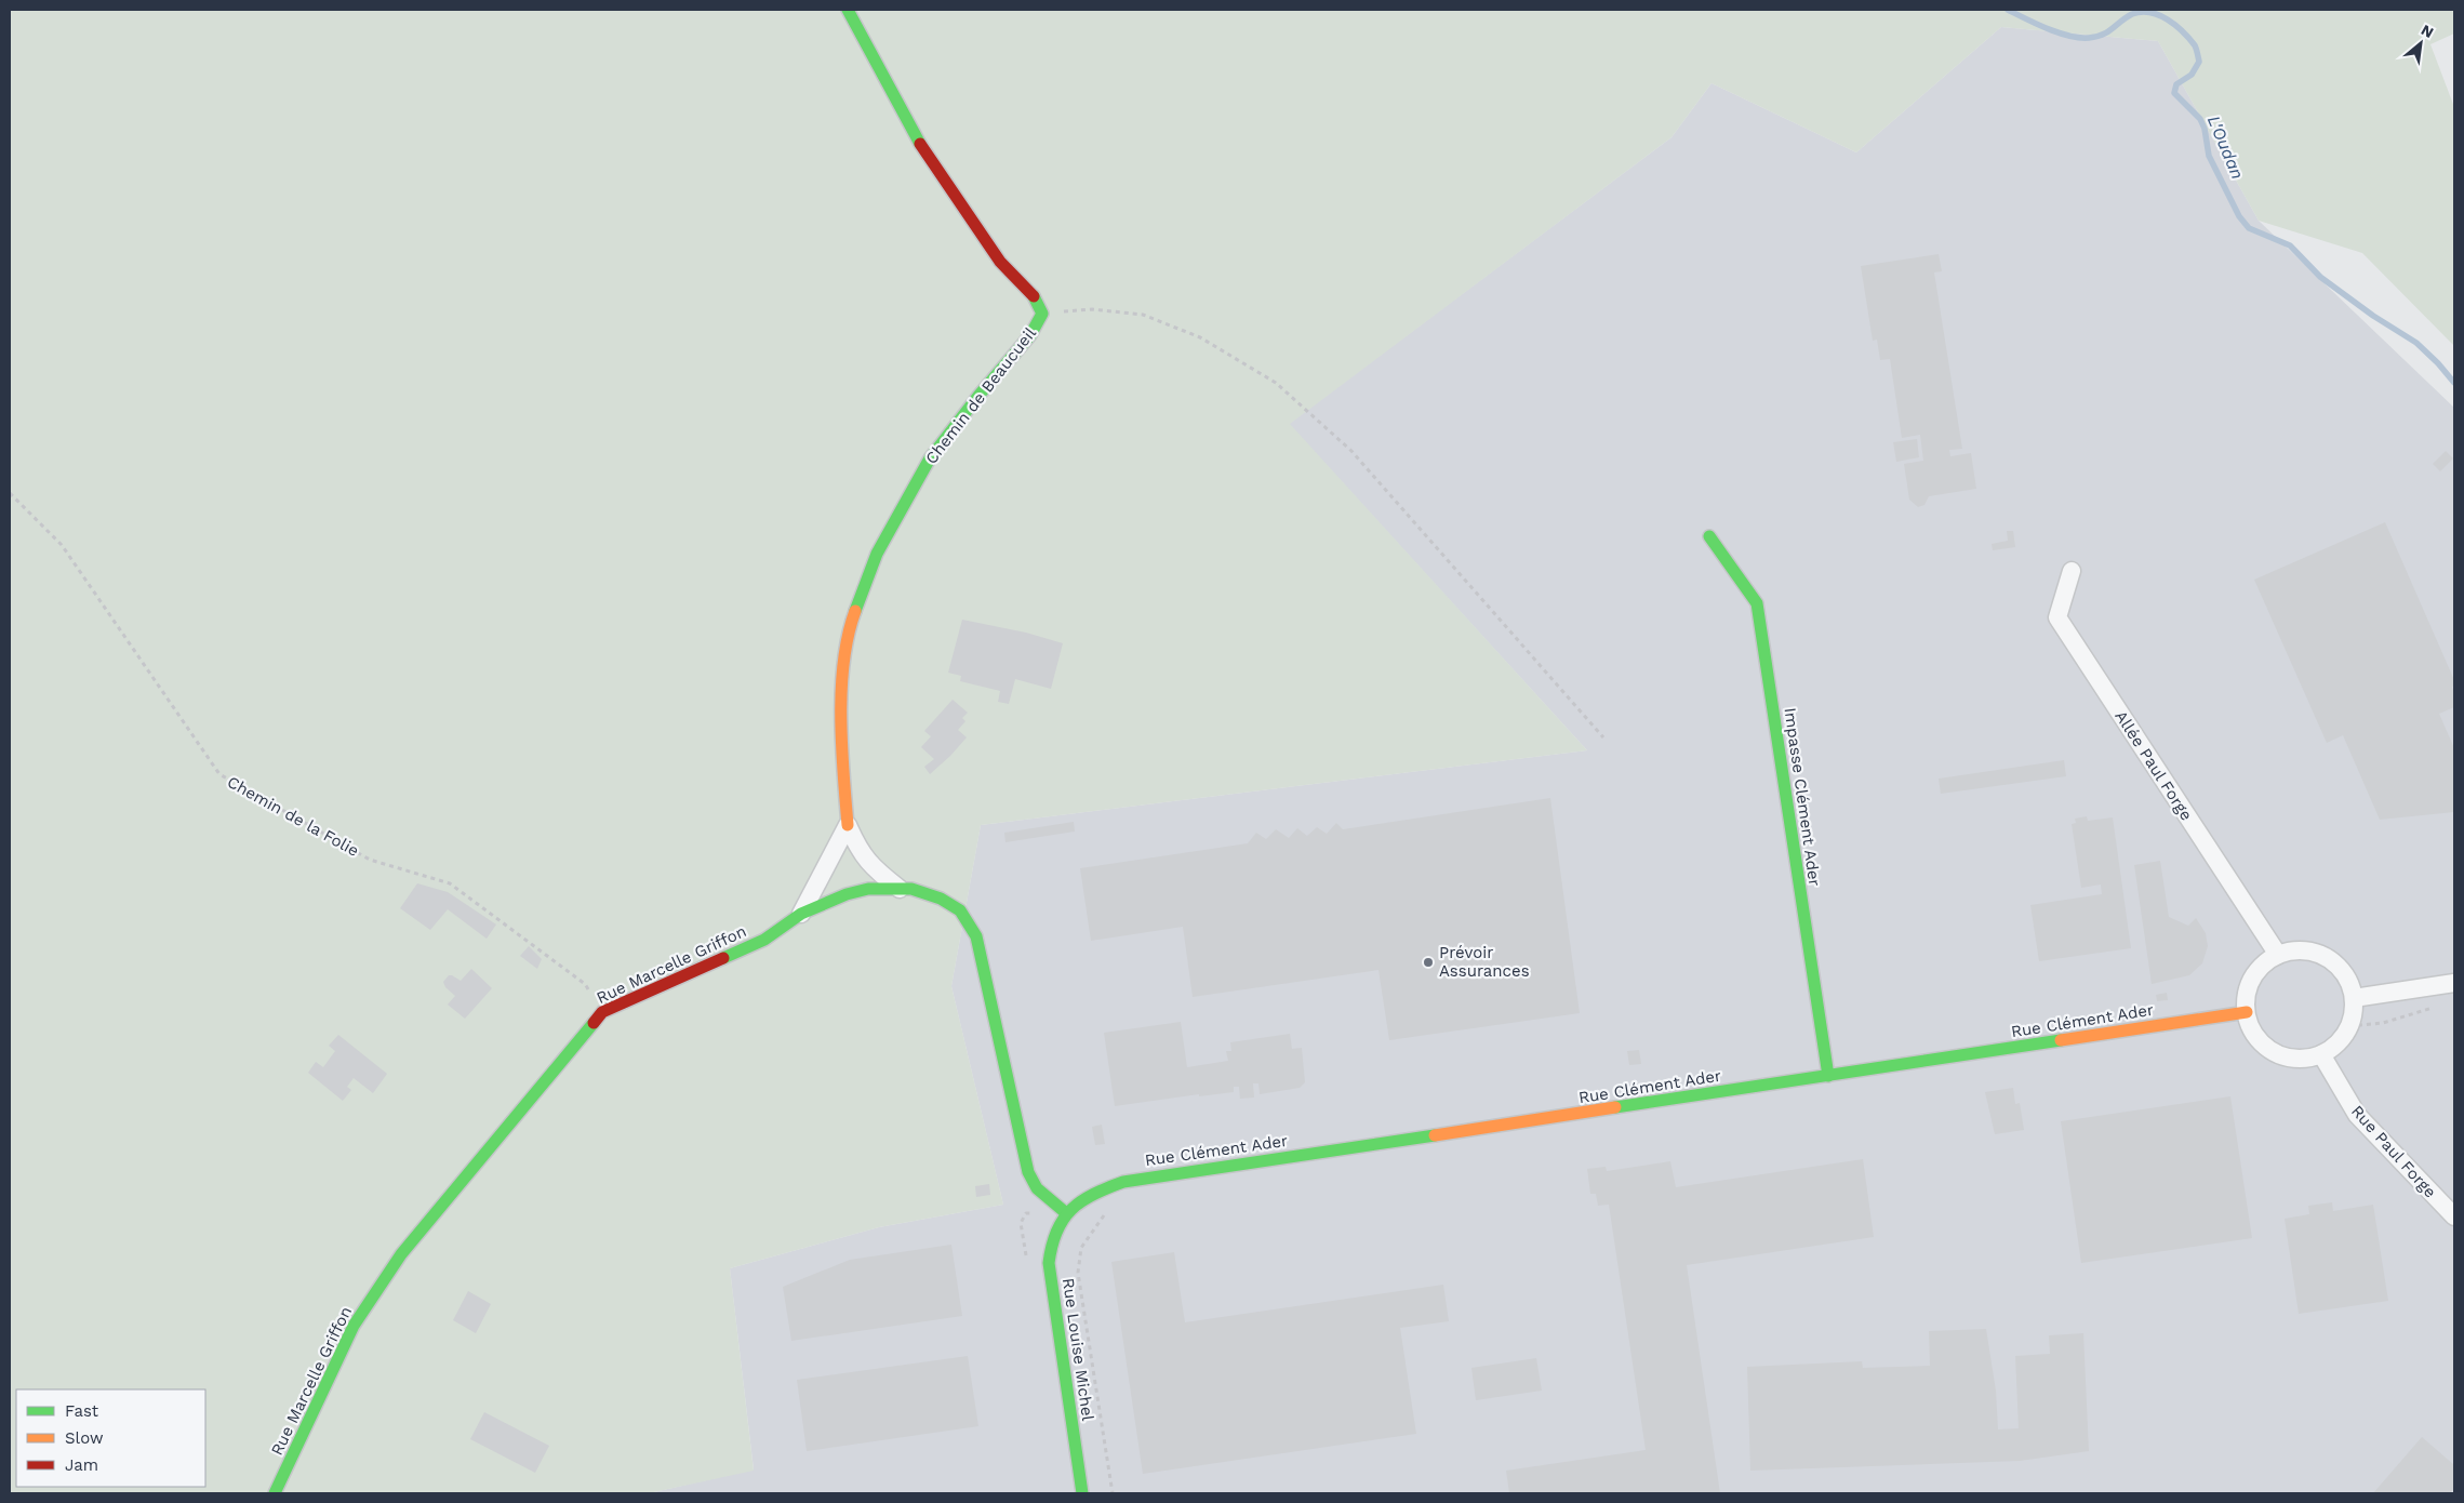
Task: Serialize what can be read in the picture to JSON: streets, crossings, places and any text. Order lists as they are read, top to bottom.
{
  "streets": {
    "street": [
      "Chemin de Beaucueil",
      "Allée Paul Forge",
      "Impasse Clément Ader",
      "Rue Marcelle Griffon",
      "Rue Clément Ader",
      "Rue Paul Forge",
      "Rue Louise Michel"
    ],
    "path": ["Chemin de la Folie"]
  },
  "crossings": [
    ["Chemin de Beaucueil", "Rue Marcelle Griffon"],
    ["Allée Paul Forge", "Rue Clément Ader"],
    ["Allée Paul Forge", "Rue Paul Forge"],
    ["Impasse Clément Ader", "Rue Clément Ader"],
    ["Chemin de la Folie", "Rue Marcelle Griffon"],
    ["Rue Marcelle Griffon", "Rue Clément Ader"],
    ["Rue Marcelle Griffon", "Rue Louise Michel"],
    ["Rue Clément Ader", "Rue Paul Forge"],
    ["Rue Clément Ader", "Rue Louise Michel"]
  ],
  "water": ["L'Oudan"],
  "places": ["Prévoir Assurances"],
  "legend": ["Fast", "Slow", "Jam"],
  "north": "top right"
}
